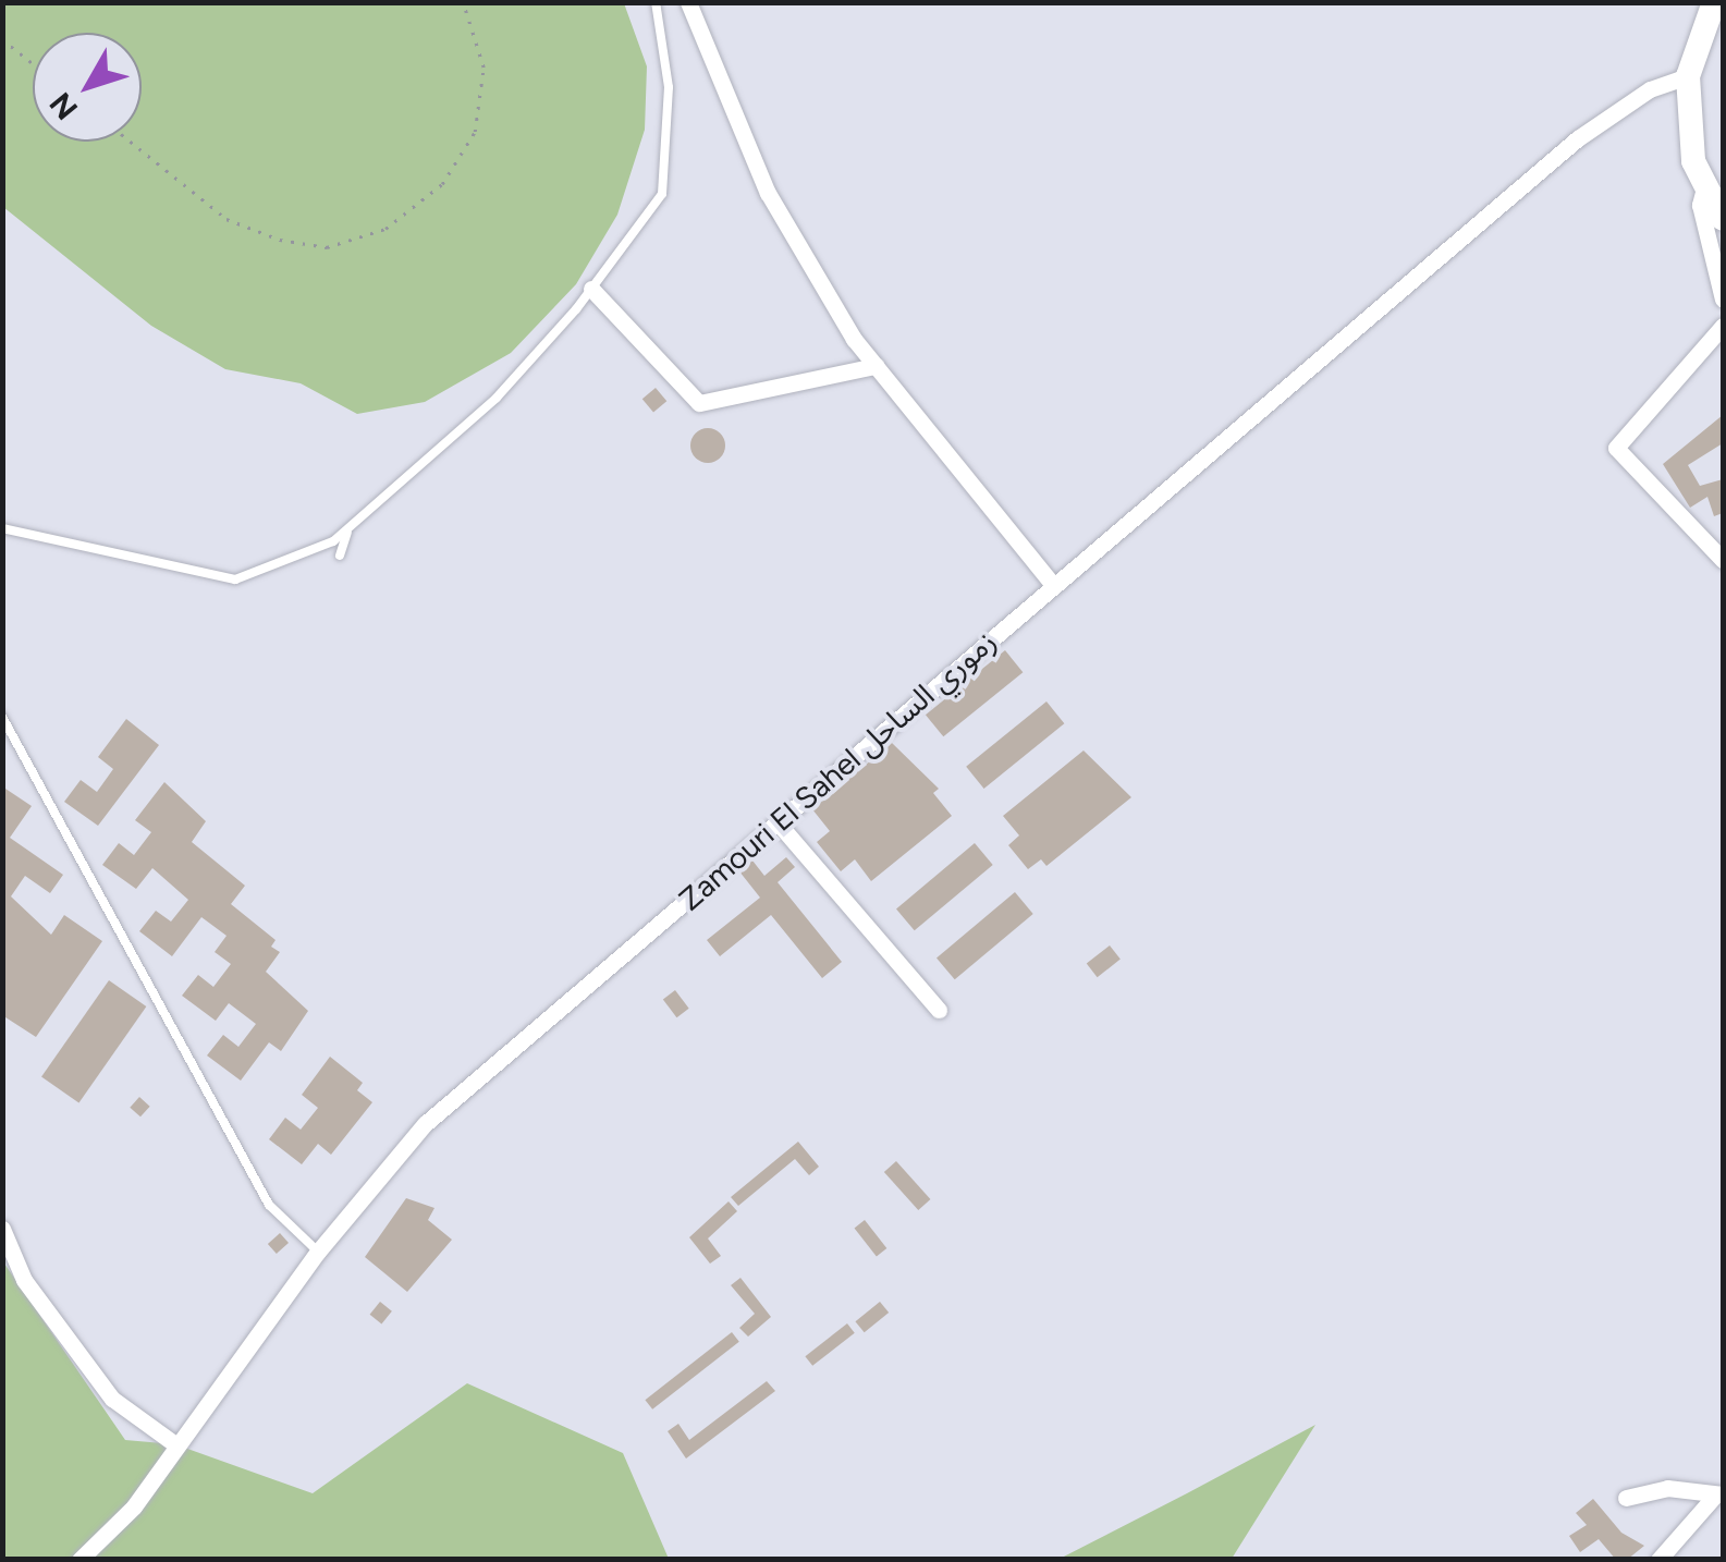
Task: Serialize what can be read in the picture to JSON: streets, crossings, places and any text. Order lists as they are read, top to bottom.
{
  "streets": {
    "street": ["Zamouri El Sahel زموري الساحل"]
  },
  "north": "bottom left"
}
